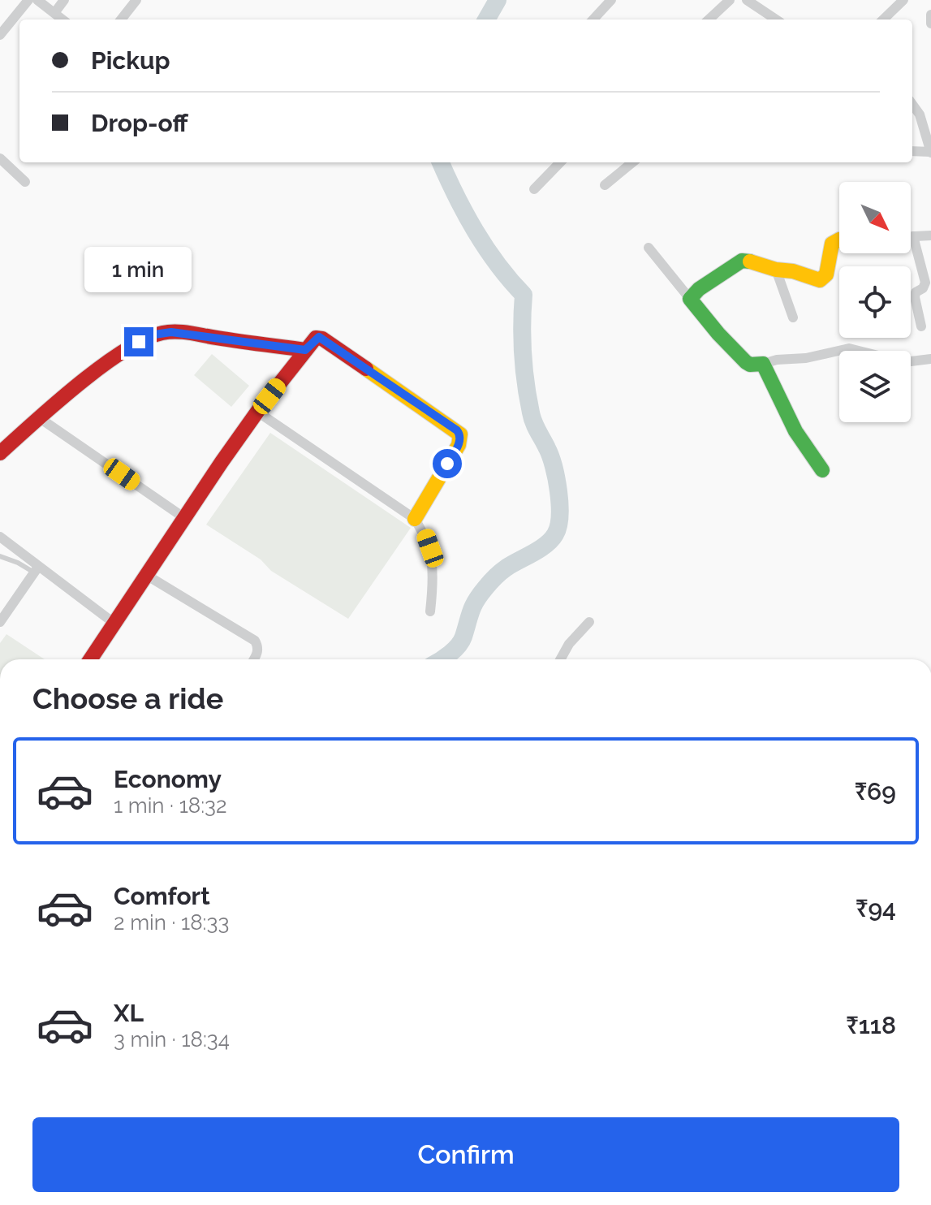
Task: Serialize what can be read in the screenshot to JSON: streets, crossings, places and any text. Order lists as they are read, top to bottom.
{
  "north": "bottom right",
  "page": {
    "banner": ["Pickup", "Drop-off"],
    "bubble": "1 min",
    "heading": "Choose a ride",
    "list": [
      {
        "name": "Economy",
        "note": "1 min · 18:32",
        "value": "₹69"
      },
      {
        "name": "Comfort",
        "note": "2 min · 18:33",
        "value": "₹94"
      },
      {
        "name": "XL",
        "note": "3 min · 18:34",
        "value": "₹118"
      }
    ],
    "buttons": "Confirm"
  }
}
